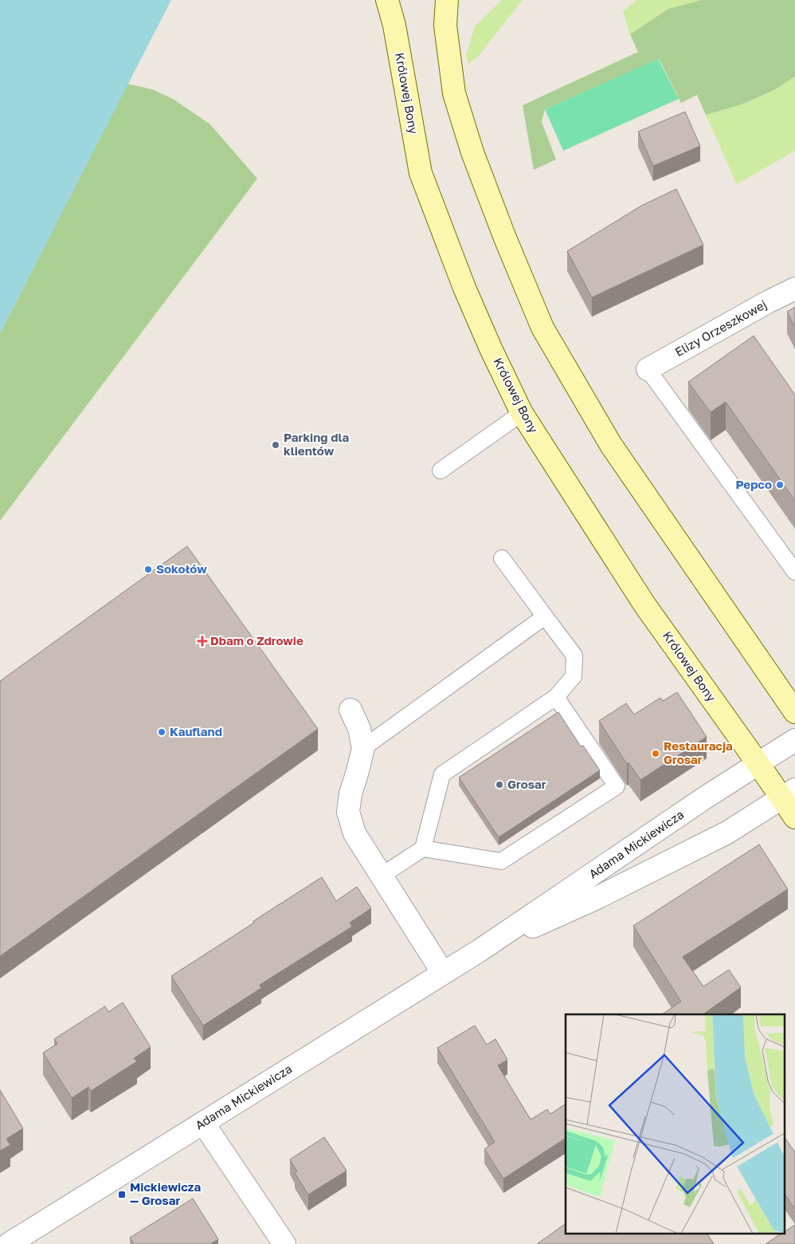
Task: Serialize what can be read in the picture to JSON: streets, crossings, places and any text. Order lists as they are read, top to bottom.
{
  "streets": {
    "main road": ["Królowej Bony"],
    "street": ["Elizy Orzeszkowej", "Adama Mickiewicza"]
  },
  "crossings": [
    ["Królowej Bony", "Adama Mickiewicza"]
  ],
  "places": {
    "other": [
      "Parking dla klientów",
      "Pepco",
      "Sokołów",
      "Kaufland",
      "Restauracja Grosar",
      "Grosar"
    ],
    "health": ["Dbam o Zdrowie"],
    "transit": ["Mickiewicza — Grosar"]
  }
}
